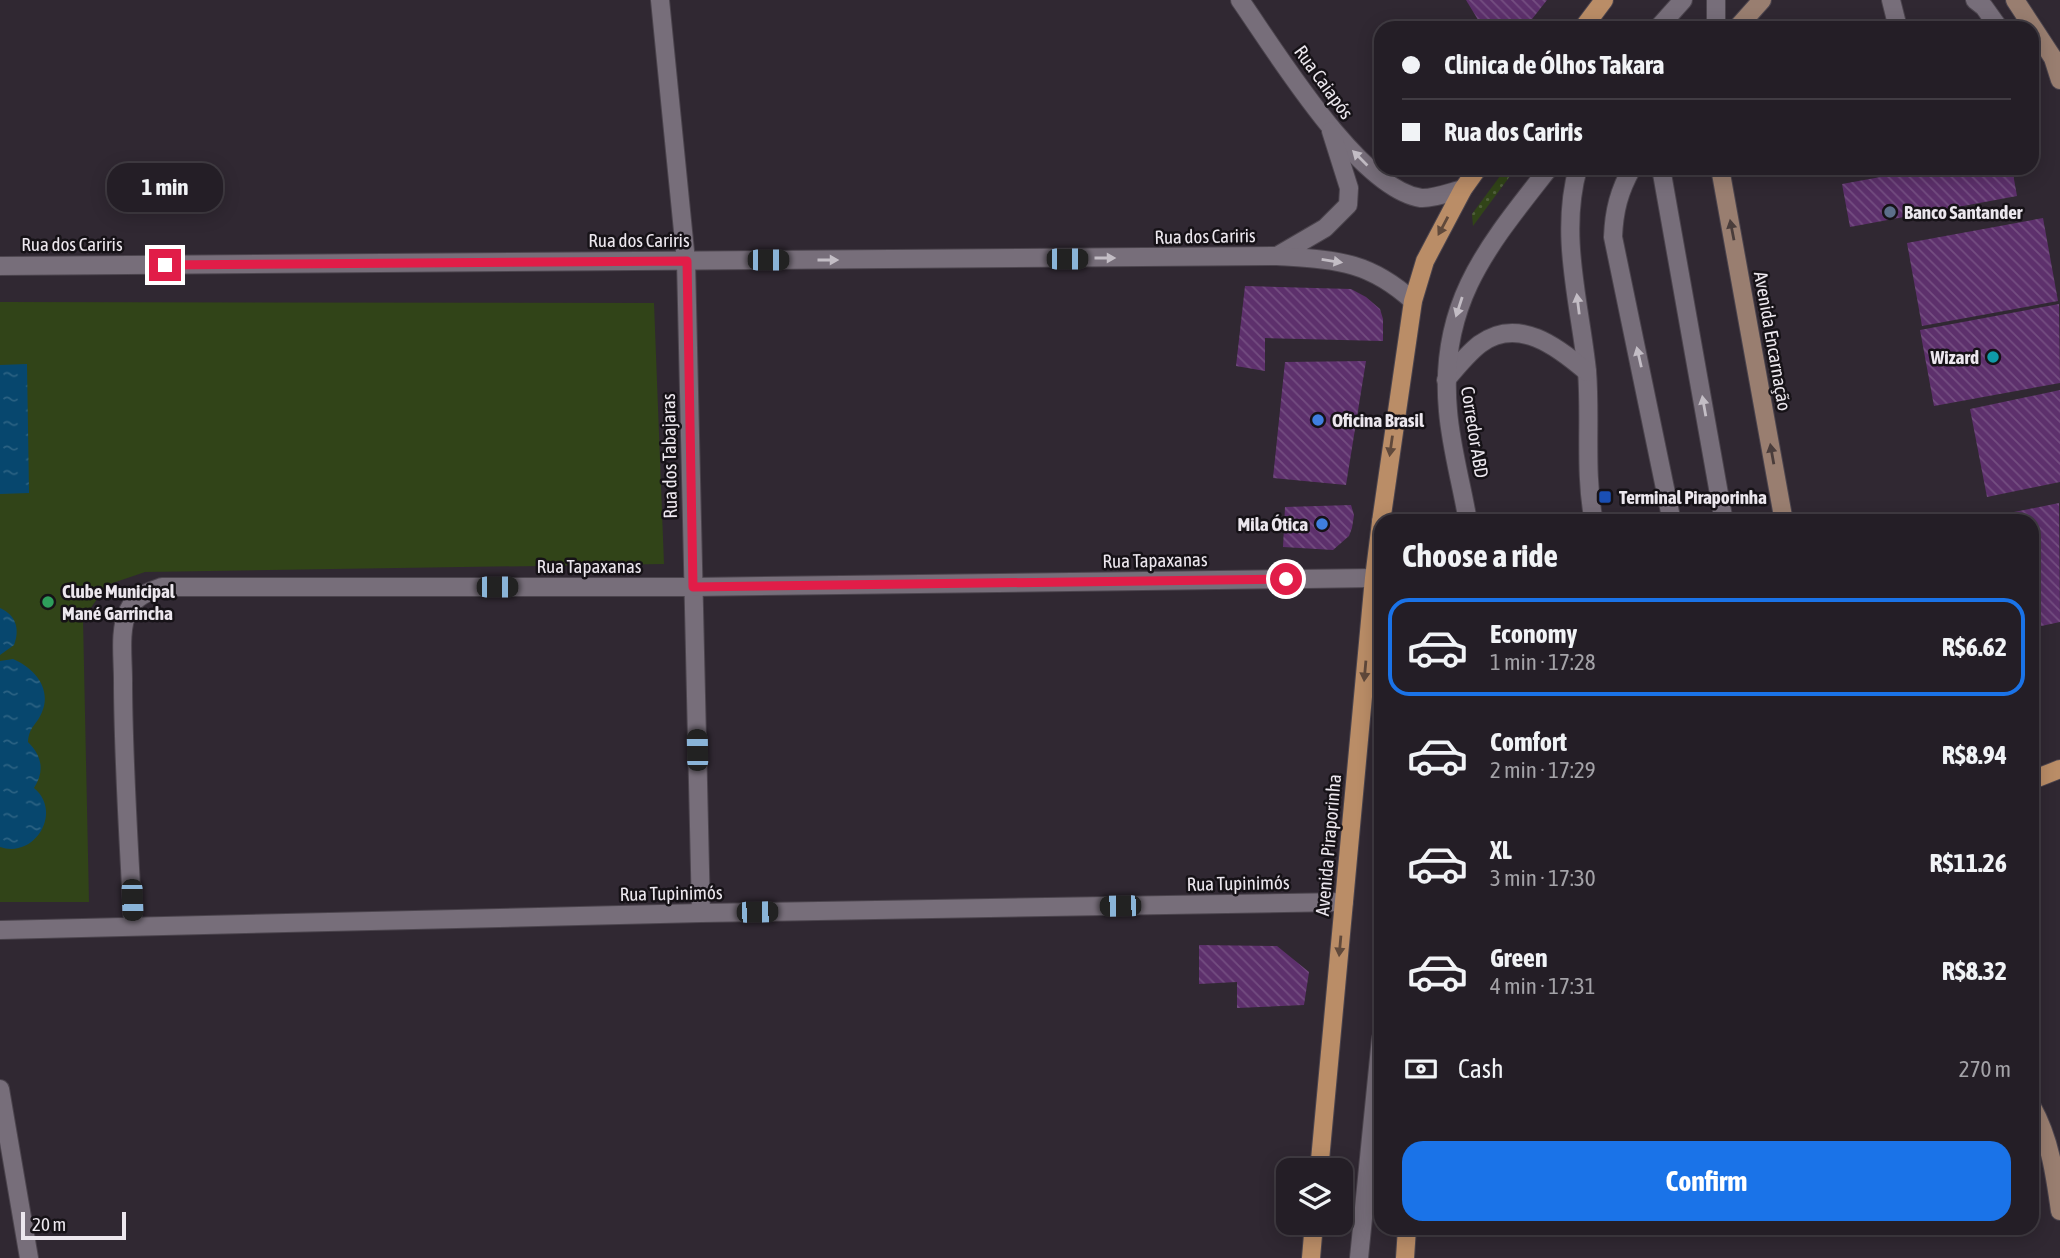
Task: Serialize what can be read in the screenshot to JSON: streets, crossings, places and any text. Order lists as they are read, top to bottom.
{
  "streets": {
    "main road": ["Avenida Piraporinha"],
    "street": [
      "Rua Caiapós",
      "Rua dos Cariris",
      "Avenida Encarnação",
      "Corredor ABD",
      "Rua dos Tabajaras",
      "Rua Tapaxanas",
      "Rua Tupinimós"
    ]
  },
  "crossings": [
    ["Rua Caiapós", "Rua dos Cariris"],
    ["Rua Caiapós", "Avenida Piraporinha"],
    ["Rua dos Cariris", "Rua dos Tabajaras"],
    ["Rua dos Cariris", "Avenida Piraporinha"],
    ["Rua dos Tabajaras", "Rua Tapaxanas"],
    ["Rua dos Tabajaras", "Rua Tupinimós"],
    ["Rua Tapaxanas", "Rua Tupinimós"],
    ["Avenida Piraporinha", "Rua Tupinimós"]
  ],
  "one_way": [
    "Rua Caiapós",
    "Rua dos Cariris",
    "Corredor ABD",
    "Avenida Piraporinha"
  ],
  "places": {
    "other": [
      "Banco Santander",
      "Wizard",
      "Oficina Brasil",
      "Mila Ótica",
      "Clube Municipal Mané Garrincha"
    ],
    "transit": ["Terminal Piraporinha"]
  },
  "scale_bar": "20 m",
  "page": {
    "banner": ["Clinica de Ólhos Takara", "Rua dos Cariris"],
    "bubble": "1 min",
    "heading": "Choose a ride",
    "list": [
      {
        "name": "Economy",
        "note": "1 min · 17:28",
        "value": "R$6.62"
      },
      {
        "name": "Comfort",
        "note": "2 min · 17:29",
        "value": "R$8.94"
      },
      {
        "name": "XL",
        "note": "3 min · 17:30",
        "value": "R$11.26"
      },
      {
        "name": "Green",
        "note": "4 min · 17:31",
        "value": "R$8.32"
      }
    ],
    "pay": ["Cash", "270 m"],
    "buttons": "Confirm",
    "scale": "20 m"
  }
}
